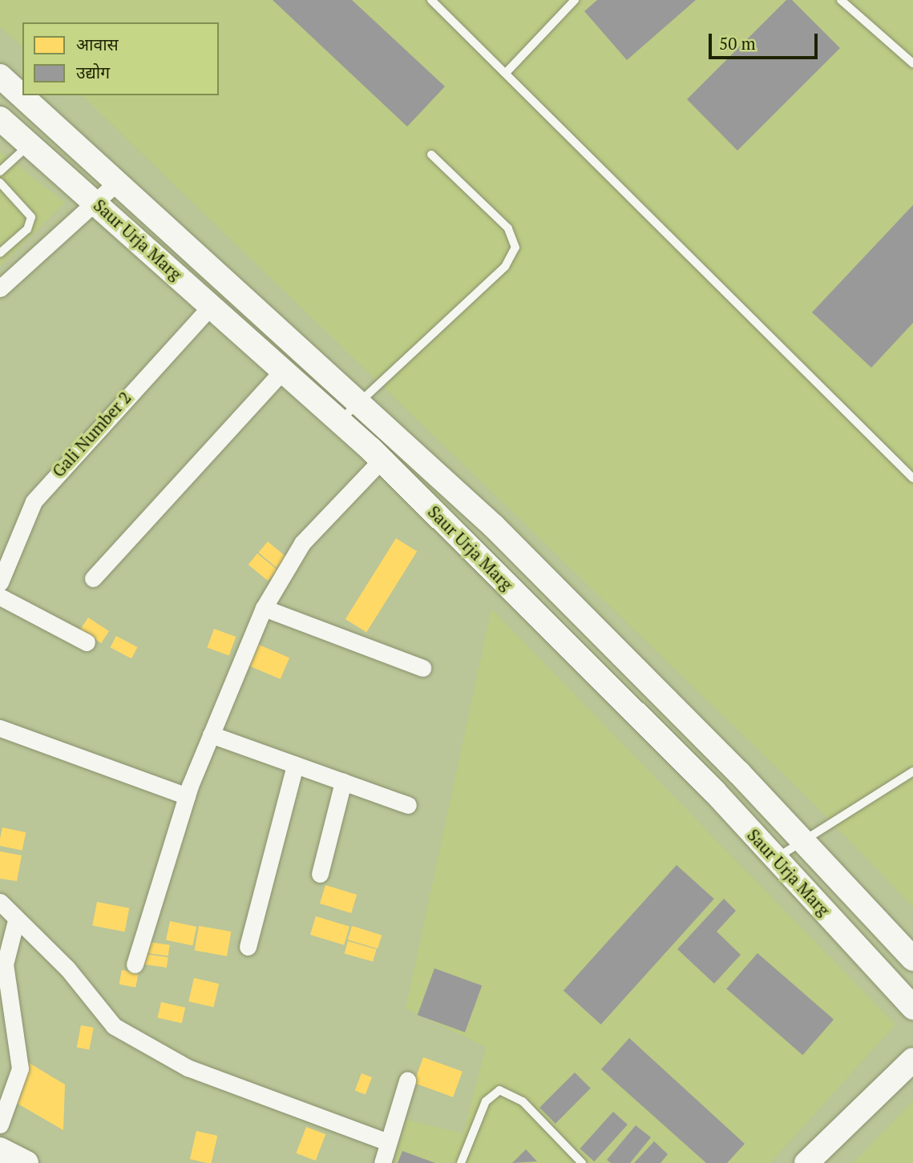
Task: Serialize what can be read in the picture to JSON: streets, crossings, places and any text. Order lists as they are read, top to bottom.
{
  "streets": {
    "street": ["Saur Urja Marg", "Gali Number 2"]
  },
  "crossings": [
    ["Saur Urja Marg", "Gali Number 2"]
  ],
  "legend": ["आवास", "उद्योग"],
  "scale_bar": "50 m"
}
